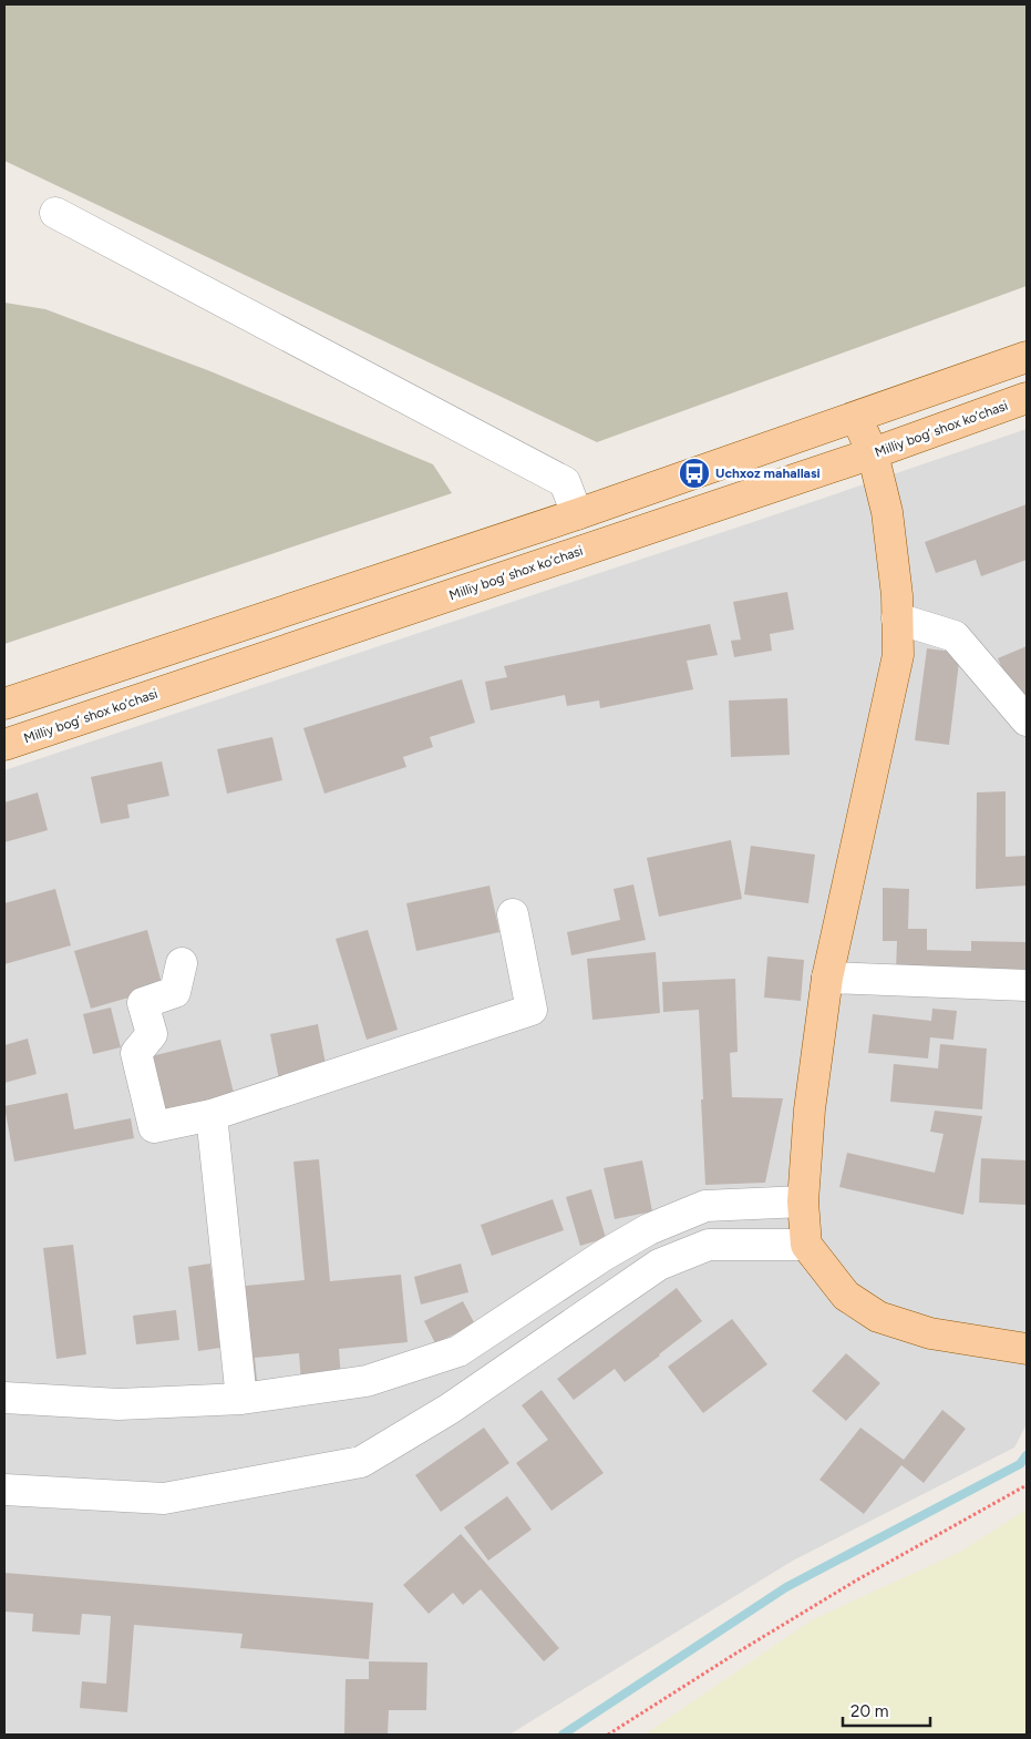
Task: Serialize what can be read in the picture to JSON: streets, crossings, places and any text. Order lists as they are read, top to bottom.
{
  "streets": {
    "main road": ["Milliy bog‘ shox ko‘chasi"]
  },
  "places": {
    "bus stop": ["Uchxoz mahallasi"]
  },
  "scale_bar": "20 m"
}
